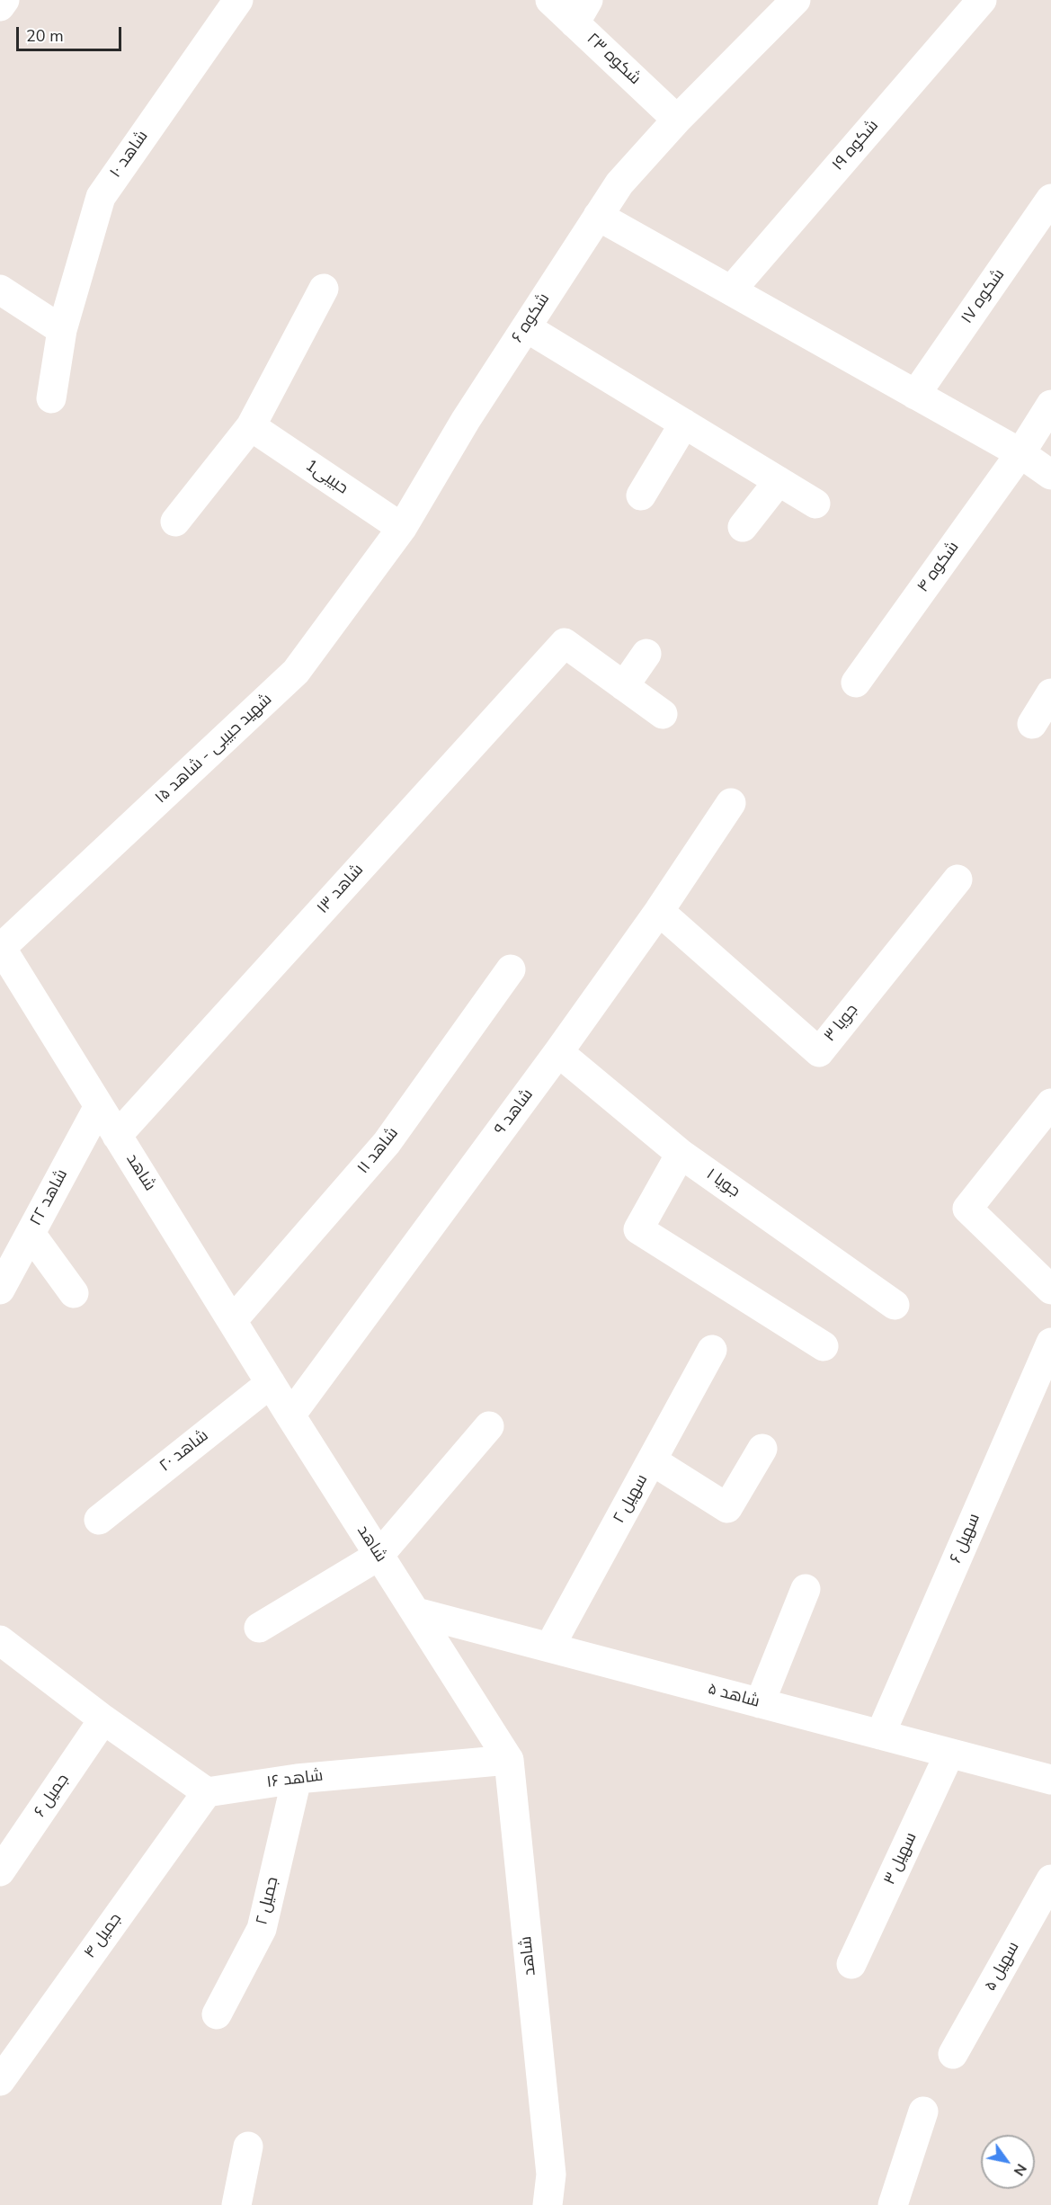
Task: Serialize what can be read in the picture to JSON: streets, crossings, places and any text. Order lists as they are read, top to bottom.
{
  "streets": {
    "street": [
      "شکوه ۲۳",
      "شکوه ۱۹",
      "شاهد ۱۰",
      "شکوه ۱۷",
      "شکوه ۶",
      "حبیبی1",
      "شکوه ۴",
      "شهید حبیبی - شاهد ۱۵",
      "شاهد ۱۳",
      "جویا ۳",
      "شاهد ۹",
      "شاهد ۱۱",
      "شاهد",
      "جویا ۱",
      "شاهد ۲۲",
      "شاهد ۲۰",
      "سهیل ۲",
      "سهیل ۶",
      "شاهد ۵",
      "شاهد ۱۶",
      "جمیل ۶",
      "سهیل ۳",
      "جمیل ۲",
      "جمیل ۴",
      "سهیل ۵"
    ]
  },
  "crossings": [
    ["شکوه ۲۳", "شکوه ۶"],
    ["شکوه ۶", "حبیبی1"],
    ["شکوه ۶", "شهید حبیبی - شاهد ۱۵"],
    ["حبیبی1", "شهید حبیبی - شاهد ۱۵"],
    ["شهید حبیبی - شاهد ۱۵", "شاهد"],
    ["شاهد ۱۳", "شاهد"],
    ["جویا ۳", "شاهد ۹"],
    ["شاهد ۹", "شاهد"],
    ["شاهد ۹", "جویا ۱"],
    ["شاهد ۱۱", "شاهد"],
    ["شاهد", "شاهد ۲۲"],
    ["شاهد", "شاهد ۲۰"],
    ["شاهد", "شاهد ۵"],
    ["شاهد", "شاهد ۱۶"],
    ["سهیل ۲", "شاهد ۵"],
    ["سهیل ۶", "شاهد ۵"],
    ["شاهد ۵", "سهیل ۳"],
    ["شاهد ۱۶", "جمیل ۲"],
    ["شاهد ۱۶", "جمیل ۴"]
  ],
  "scale_bar": "20 m",
  "north": "bottom right"
}
